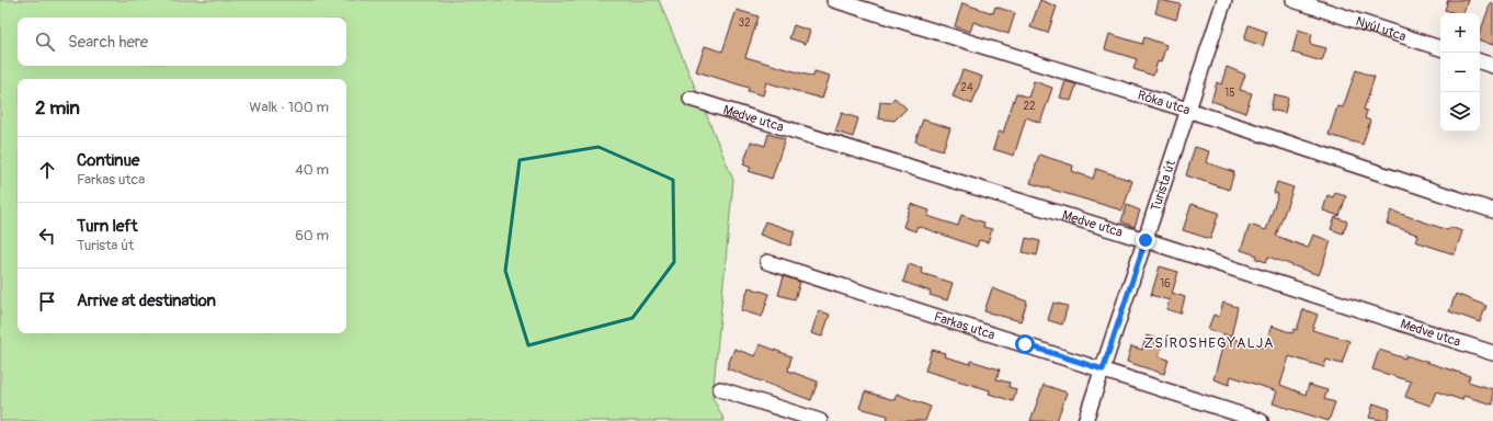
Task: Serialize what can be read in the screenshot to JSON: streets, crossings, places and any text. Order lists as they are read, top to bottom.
{
  "streets": {
    "street": [
      "Nyúl utca",
      "Róka utca",
      "Medve utca",
      "Turista út",
      "Farkas utca"
    ]
  },
  "crossings": [
    ["Róka utca", "Turista út"],
    ["Medve utca", "Turista út"],
    ["Turista út", "Farkas utca"]
  ],
  "districts": ["ZSÍROSHEGYALJA"],
  "house_numbers": [
    "32",
    "24",
    "15",
    "22",
    "16"
  ],
  "page": {
    "map_buttons": ["+", "−"],
    "search": "Search here",
    "heading": ["2 min", "Walk · 100 m"],
    "list": [
      ["Continue", "Farkas utca", "40 m"],
      ["Turn left", "Turista út", "60 m"],
      "Arrive at destination"
    ]
  }
}
